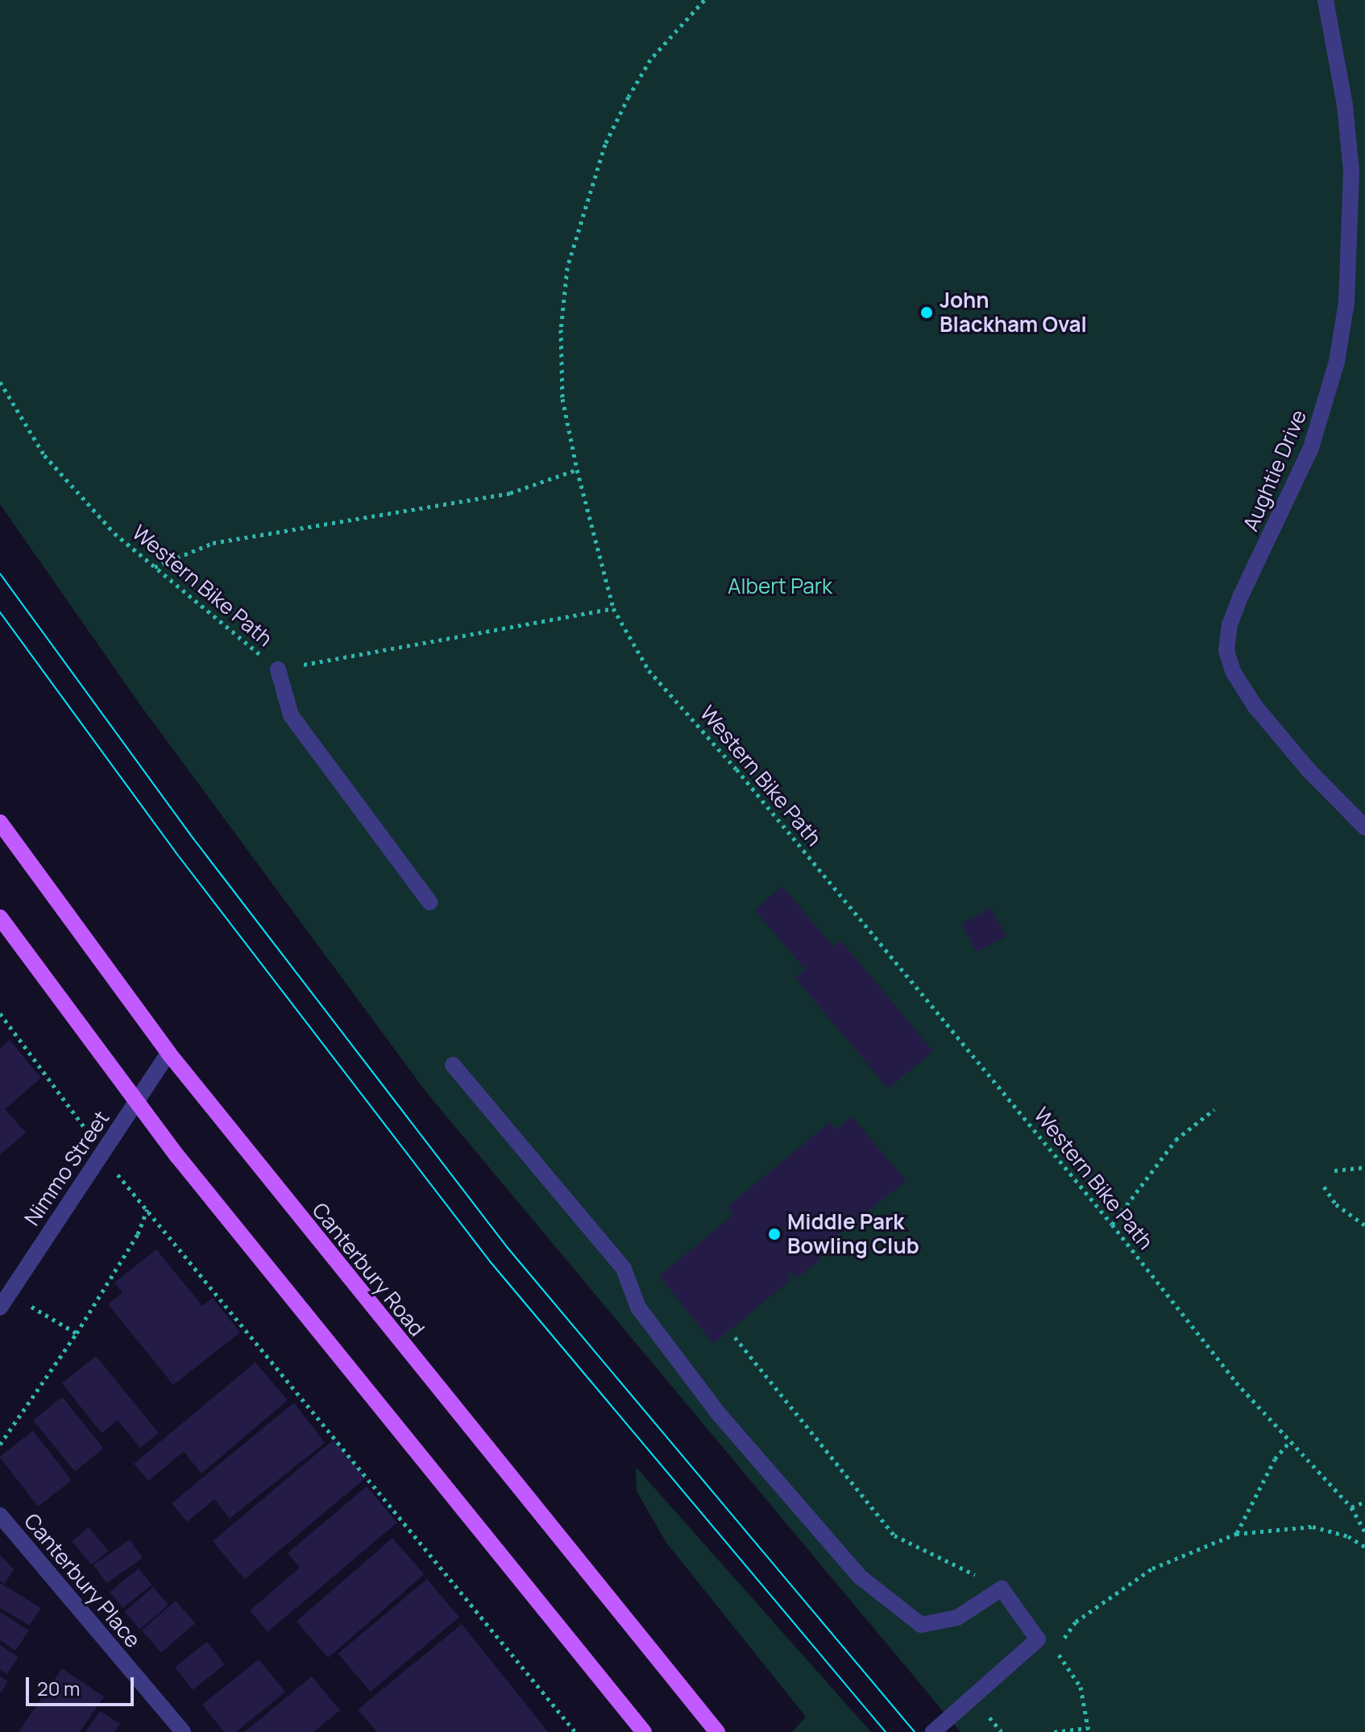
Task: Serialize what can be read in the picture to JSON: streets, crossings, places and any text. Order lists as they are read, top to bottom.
{
  "streets": {
    "main road": ["Canterbury Road"],
    "street": ["Aughtie Drive", "Nimmo Street", "Canterbury Place"],
    "path": ["Western Bike Path"]
  },
  "crossings": [
    ["Nimmo Street", "Canterbury Road"]
  ],
  "parks": ["Albert Park"],
  "places": ["John Blackham Oval", "Middle Park Bowling Club"],
  "scale_bar": "20 m"
}
